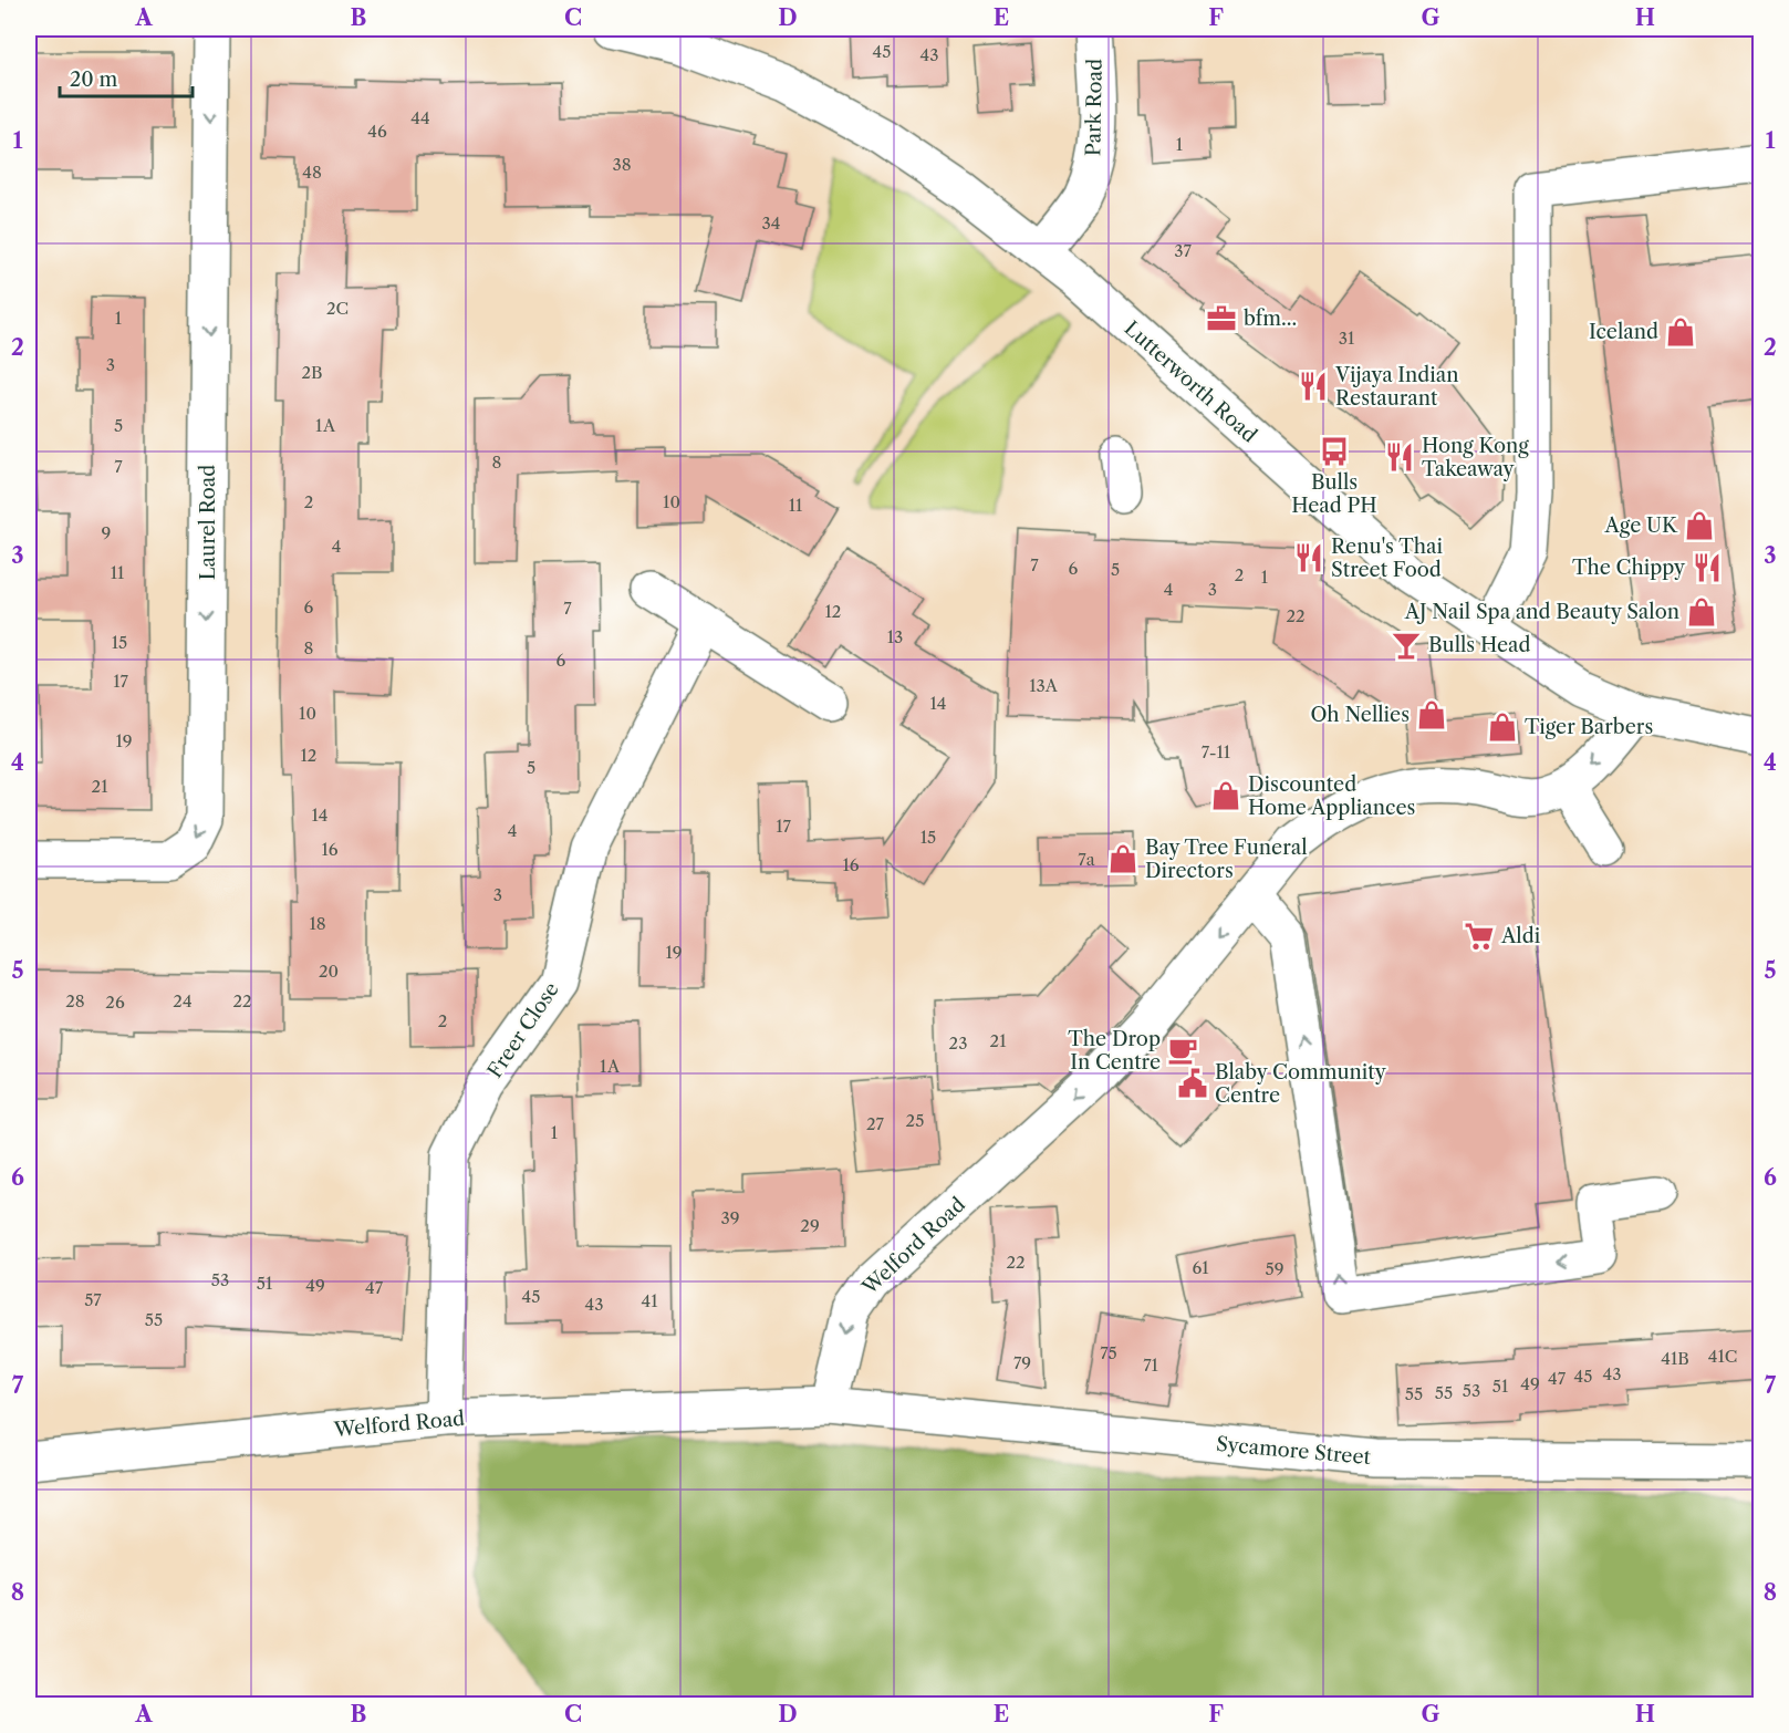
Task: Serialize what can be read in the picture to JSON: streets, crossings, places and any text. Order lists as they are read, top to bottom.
{
  "streets": {
    "street": [
      "Park Road",
      "Lutterworth Road",
      "Laurel Road",
      "Freer Close",
      "Welford Road",
      "Sycamore Street"
    ]
  },
  "crossings": [
    ["Park Road", "Lutterworth Road"],
    ["Lutterworth Road", "Welford Road"],
    ["Freer Close", "Welford Road"],
    ["Welford Road", "Sycamore Street"]
  ],
  "one_way": ["Laurel Road", "Welford Road"],
  "places": {
    "office": ["bfm..."],
    "shop": [
      "Iceland",
      "Age UK",
      "AJ Nail Spa and Beauty Salon",
      "Oh Nellies",
      "Tiger Barbers",
      "Discounted Home Appliances",
      "Bay Tree Funeral Directors"
    ],
    "restaurant": [
      "Vijaya Indian Restaurant",
      "Hong Kong Takeaway",
      "Renu's Thai Street Food",
      "The Chippy"
    ],
    "bus stop": ["Bulls Head PH"],
    "bar": ["Bulls Head"],
    "supermarket": ["Aldi"],
    "cafe": ["The Drop In Centre"],
    "public building": ["Blaby Community Centre"]
  },
  "house_numbers": [
    "45",
    "43",
    "44",
    "46",
    "1",
    "38",
    "48",
    "34",
    "37",
    "2C",
    "1",
    "31",
    "3",
    "2B",
    "5",
    "1A",
    "8",
    "7",
    "2",
    "10",
    "11",
    "9",
    "4",
    "7",
    "6",
    "5",
    "11",
    "2",
    "1",
    "4",
    "3",
    "6",
    "7",
    "12",
    "22",
    "13",
    "15",
    "8",
    "6",
    "17",
    "13A",
    "14",
    "10",
    "19",
    "7-11",
    "12",
    "5",
    "21",
    "14",
    "17",
    "4",
    "15",
    "16",
    "7a",
    "16",
    "3",
    "18",
    "19",
    "20",
    "28",
    "24",
    "22",
    "26",
    "2",
    "21",
    "23",
    "1A",
    "25",
    "27",
    "1",
    "39",
    "29",
    "22",
    "61",
    "59",
    "53",
    "51",
    "49",
    "47",
    "45",
    "57",
    "41",
    "43",
    "55",
    "75",
    "41C",
    "41B",
    "79",
    "71",
    "43",
    "45",
    "47",
    "49",
    "51",
    "53",
    "55",
    "55"
  ],
  "scale_bar": "20 m",
  "grid": {
    "columns": [
      "A",
      "B",
      "C",
      "D",
      "E",
      "F",
      "G",
      "H"
    ],
    "rows": [
      "1",
      "2",
      "3",
      "4",
      "5",
      "6",
      "7",
      "8"
    ]
  }
}
